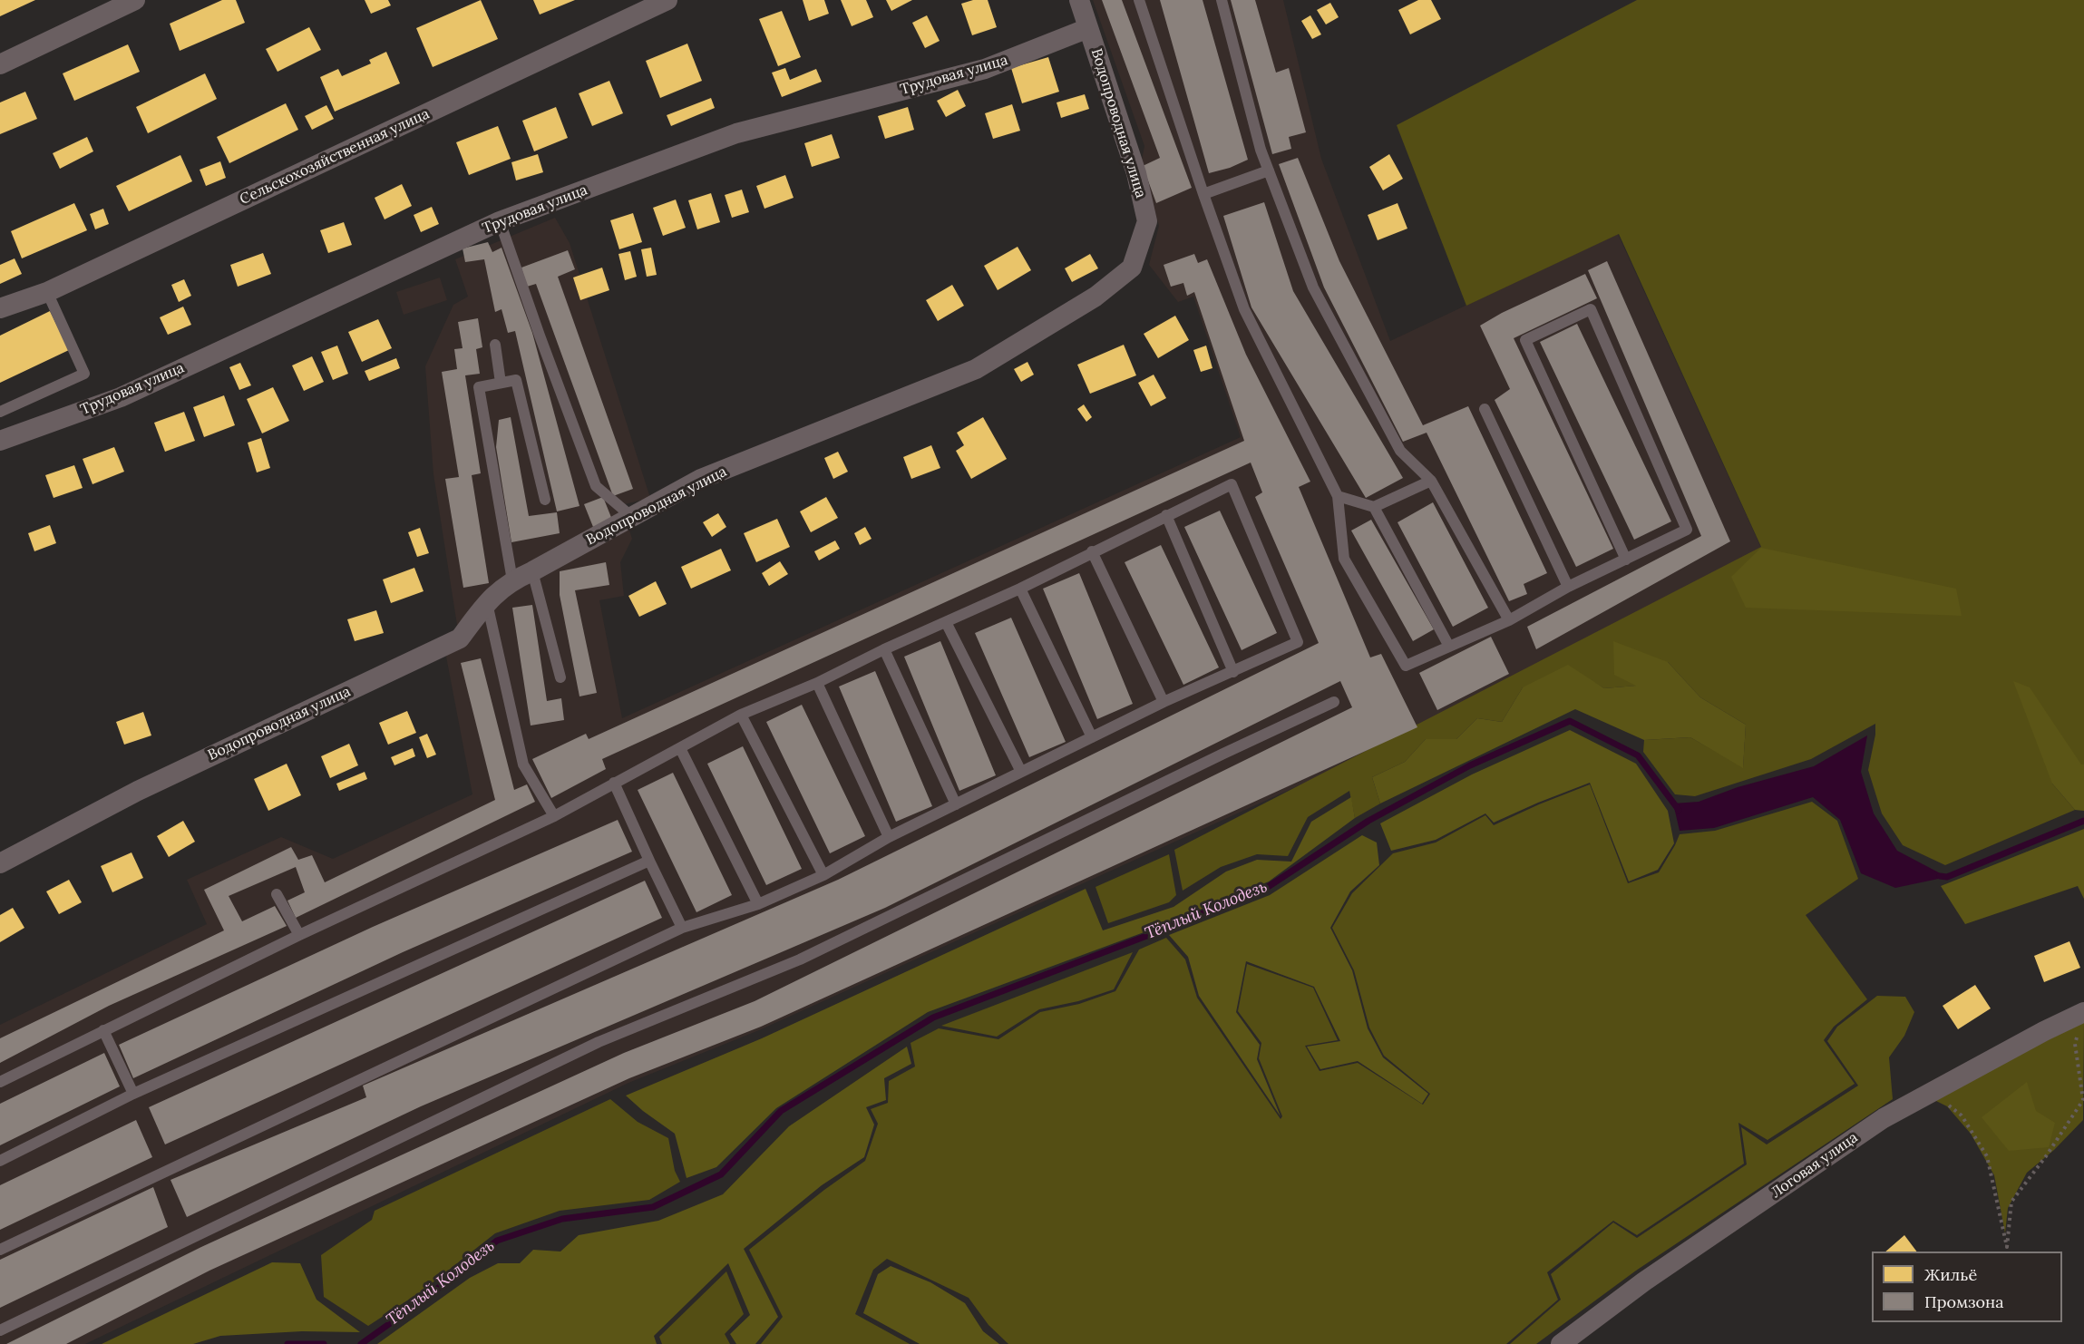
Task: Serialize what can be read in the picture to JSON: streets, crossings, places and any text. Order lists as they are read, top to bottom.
{
  "streets": {
    "street": [
      "Трудовая улица",
      "Водопроводная улица",
      "Сельскохозяйственная улица",
      "Логовая улица"
    ]
  },
  "crossings": [
    ["Трудовая улица", "Водопроводная улица"]
  ],
  "water": ["Тёплый Колодезь"],
  "legend": ["Жильё", "Промзона"]
}
